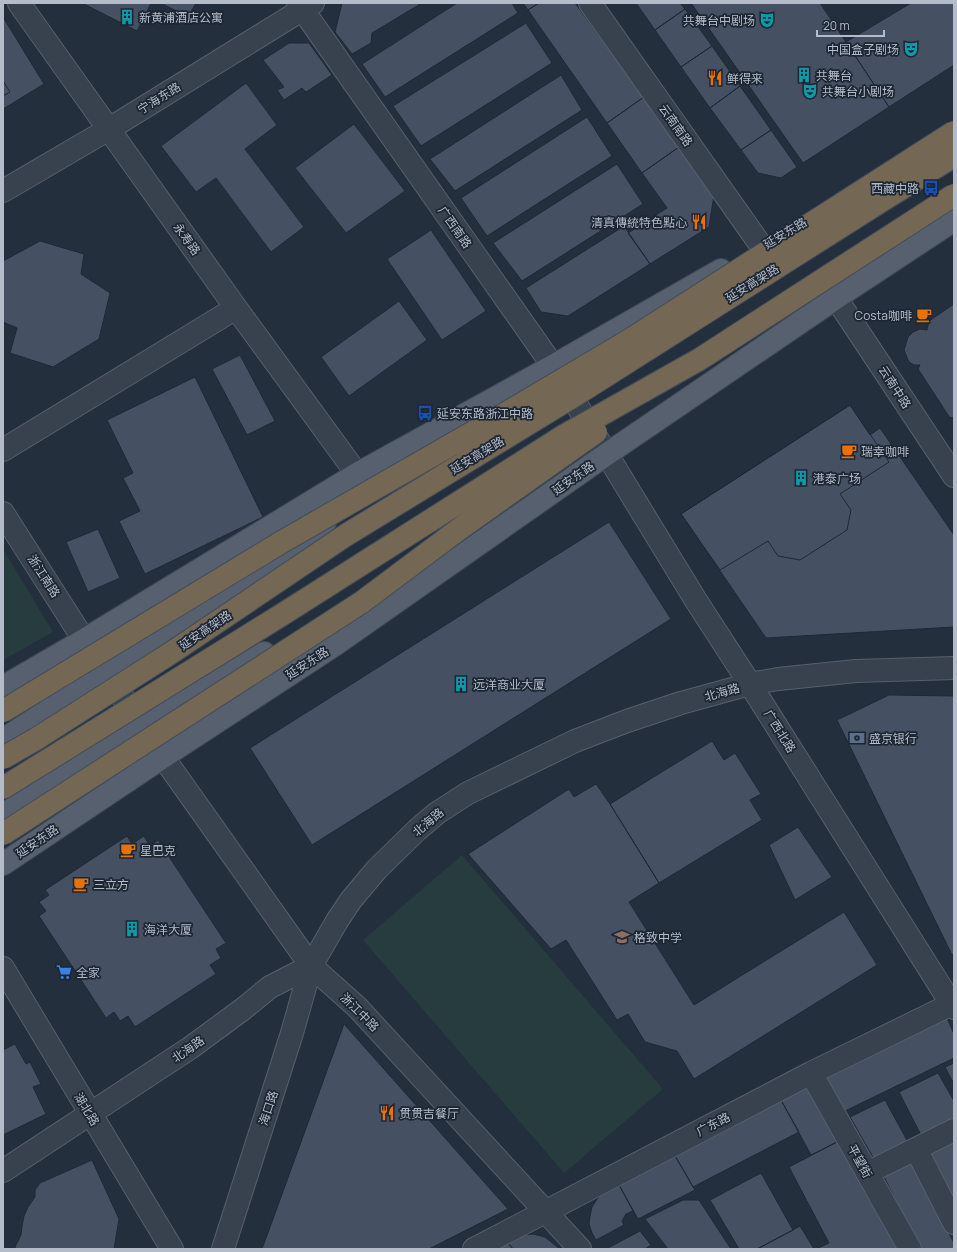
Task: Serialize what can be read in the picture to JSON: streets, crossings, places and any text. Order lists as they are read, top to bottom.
{
  "streets": {
    "highway": ["延安高架路"],
    "main road": ["延安东路"],
    "street": [
      "宁海东路",
      "云南南路",
      "广西南路",
      "永寿路",
      "云南中路",
      "浙江南路",
      "北海路",
      "广西北路",
      "浙江中路",
      "海口路",
      "湖北路",
      "广东路",
      "平望街"
    ]
  },
  "crossings": [
    ["宁海东路", "广西南路"],
    ["宁海东路", "永寿路"],
    ["云南南路", "延安东路"],
    ["广西南路", "延安东路"],
    ["广西南路", "广西北路"],
    ["延安东路", "永寿路"],
    ["延安东路", "云南中路"],
    ["延安东路", "浙江南路"],
    ["延安东路", "广西北路"],
    ["延安东路", "浙江中路"],
    ["浙江南路", "浙江中路"],
    ["北海路", "广西北路"],
    ["北海路", "浙江中路"],
    ["北海路", "海口路"],
    ["北海路", "湖北路"],
    ["广西北路", "广东路"],
    ["浙江中路", "海口路"],
    ["浙江中路", "广东路"],
    ["广东路", "平望街"]
  ],
  "places": {
    "building": [
      "新黄浦酒店公寓",
      "共舞台",
      "港泰广场",
      "远洋商业大厦",
      "海洋大厦"
    ],
    "theatre": ["共舞台中剧场", "中国盒子剧场", "共舞台小剧场"],
    "restaurant": ["鲜得来", "清真傳統特色點心", "贯贯吉餐厅"],
    "bus stop": ["西藏中路", "延安东路浙江中路"],
    "cafe": [
      "Costa咖啡",
      "瑞幸咖啡",
      "星巴克",
      "三立方"
    ],
    "bank": ["盛京银行"],
    "school or university": ["格致中学"],
    "supermarket": ["全家"]
  },
  "scale_bar": "20 m"
}
